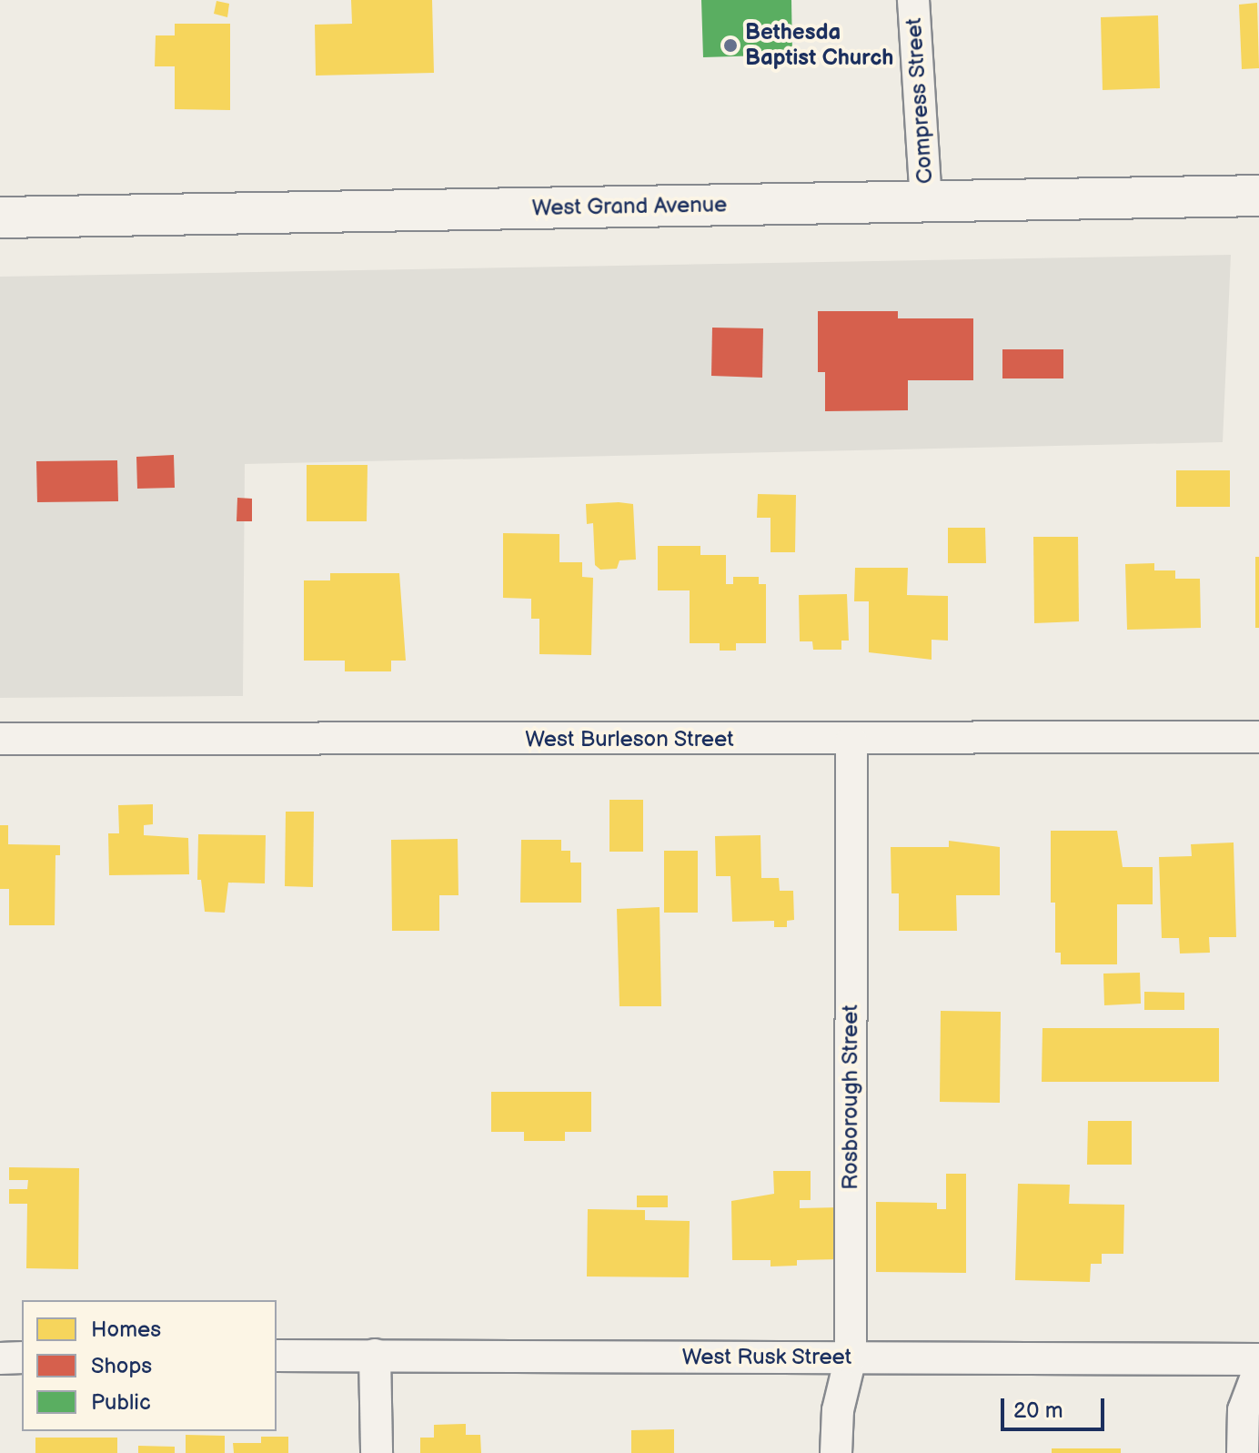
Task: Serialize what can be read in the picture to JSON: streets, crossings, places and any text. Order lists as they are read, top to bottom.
{
  "streets": {
    "highway": ["West Grand Avenue"],
    "street": [
      "Compress Street",
      "West Burleson Street",
      "Rosborough Street",
      "West Rusk Street"
    ]
  },
  "crossings": [
    ["Compress Street", "West Grand Avenue"],
    ["West Burleson Street", "Rosborough Street"],
    ["Rosborough Street", "West Rusk Street"]
  ],
  "places": ["Bethesda Baptist Church"],
  "legend": ["Homes", "Shops", "Public"],
  "scale_bar": "20 m"
}
